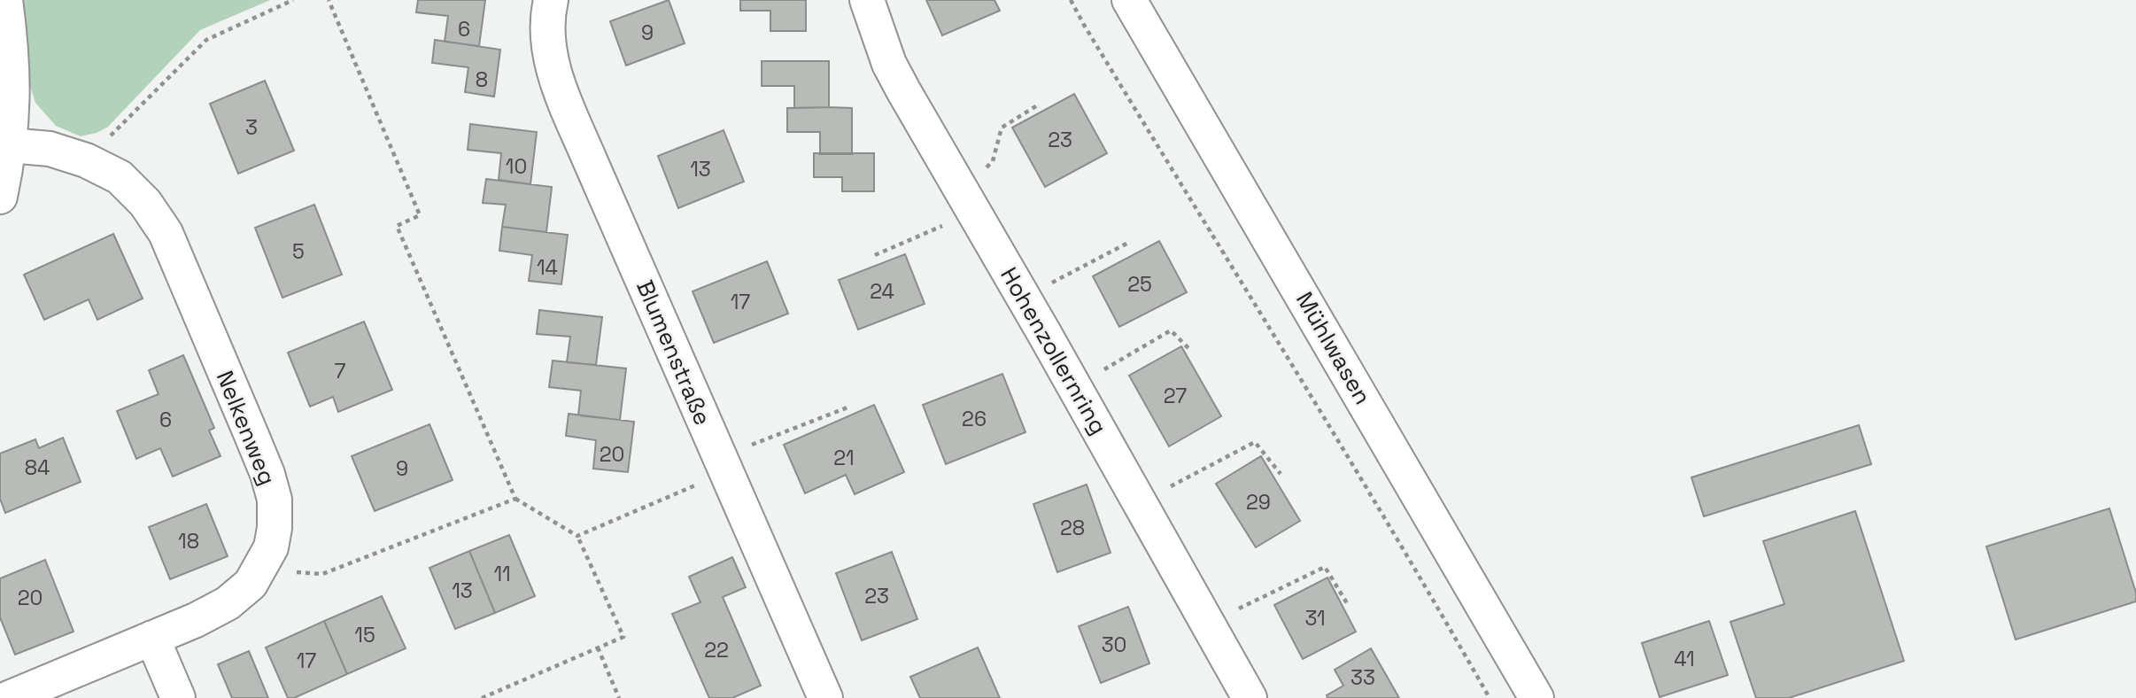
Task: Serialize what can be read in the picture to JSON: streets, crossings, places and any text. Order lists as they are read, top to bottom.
{
  "streets": {
    "street": [
      "Mühlwasen",
      "Hohenzollernring",
      "Blumenstraße",
      "Nelkenweg"
    ]
  },
  "house_numbers": [
    "6",
    "9",
    "8",
    "3",
    "23",
    "10",
    "13",
    "5",
    "14",
    "25",
    "24",
    "17",
    "7",
    "27",
    "26",
    "6",
    "20",
    "21",
    "84",
    "9",
    "29",
    "28",
    "18",
    "11",
    "13",
    "23",
    "20",
    "31",
    "15",
    "30",
    "22",
    "41",
    "17",
    "33"
  ]
}
